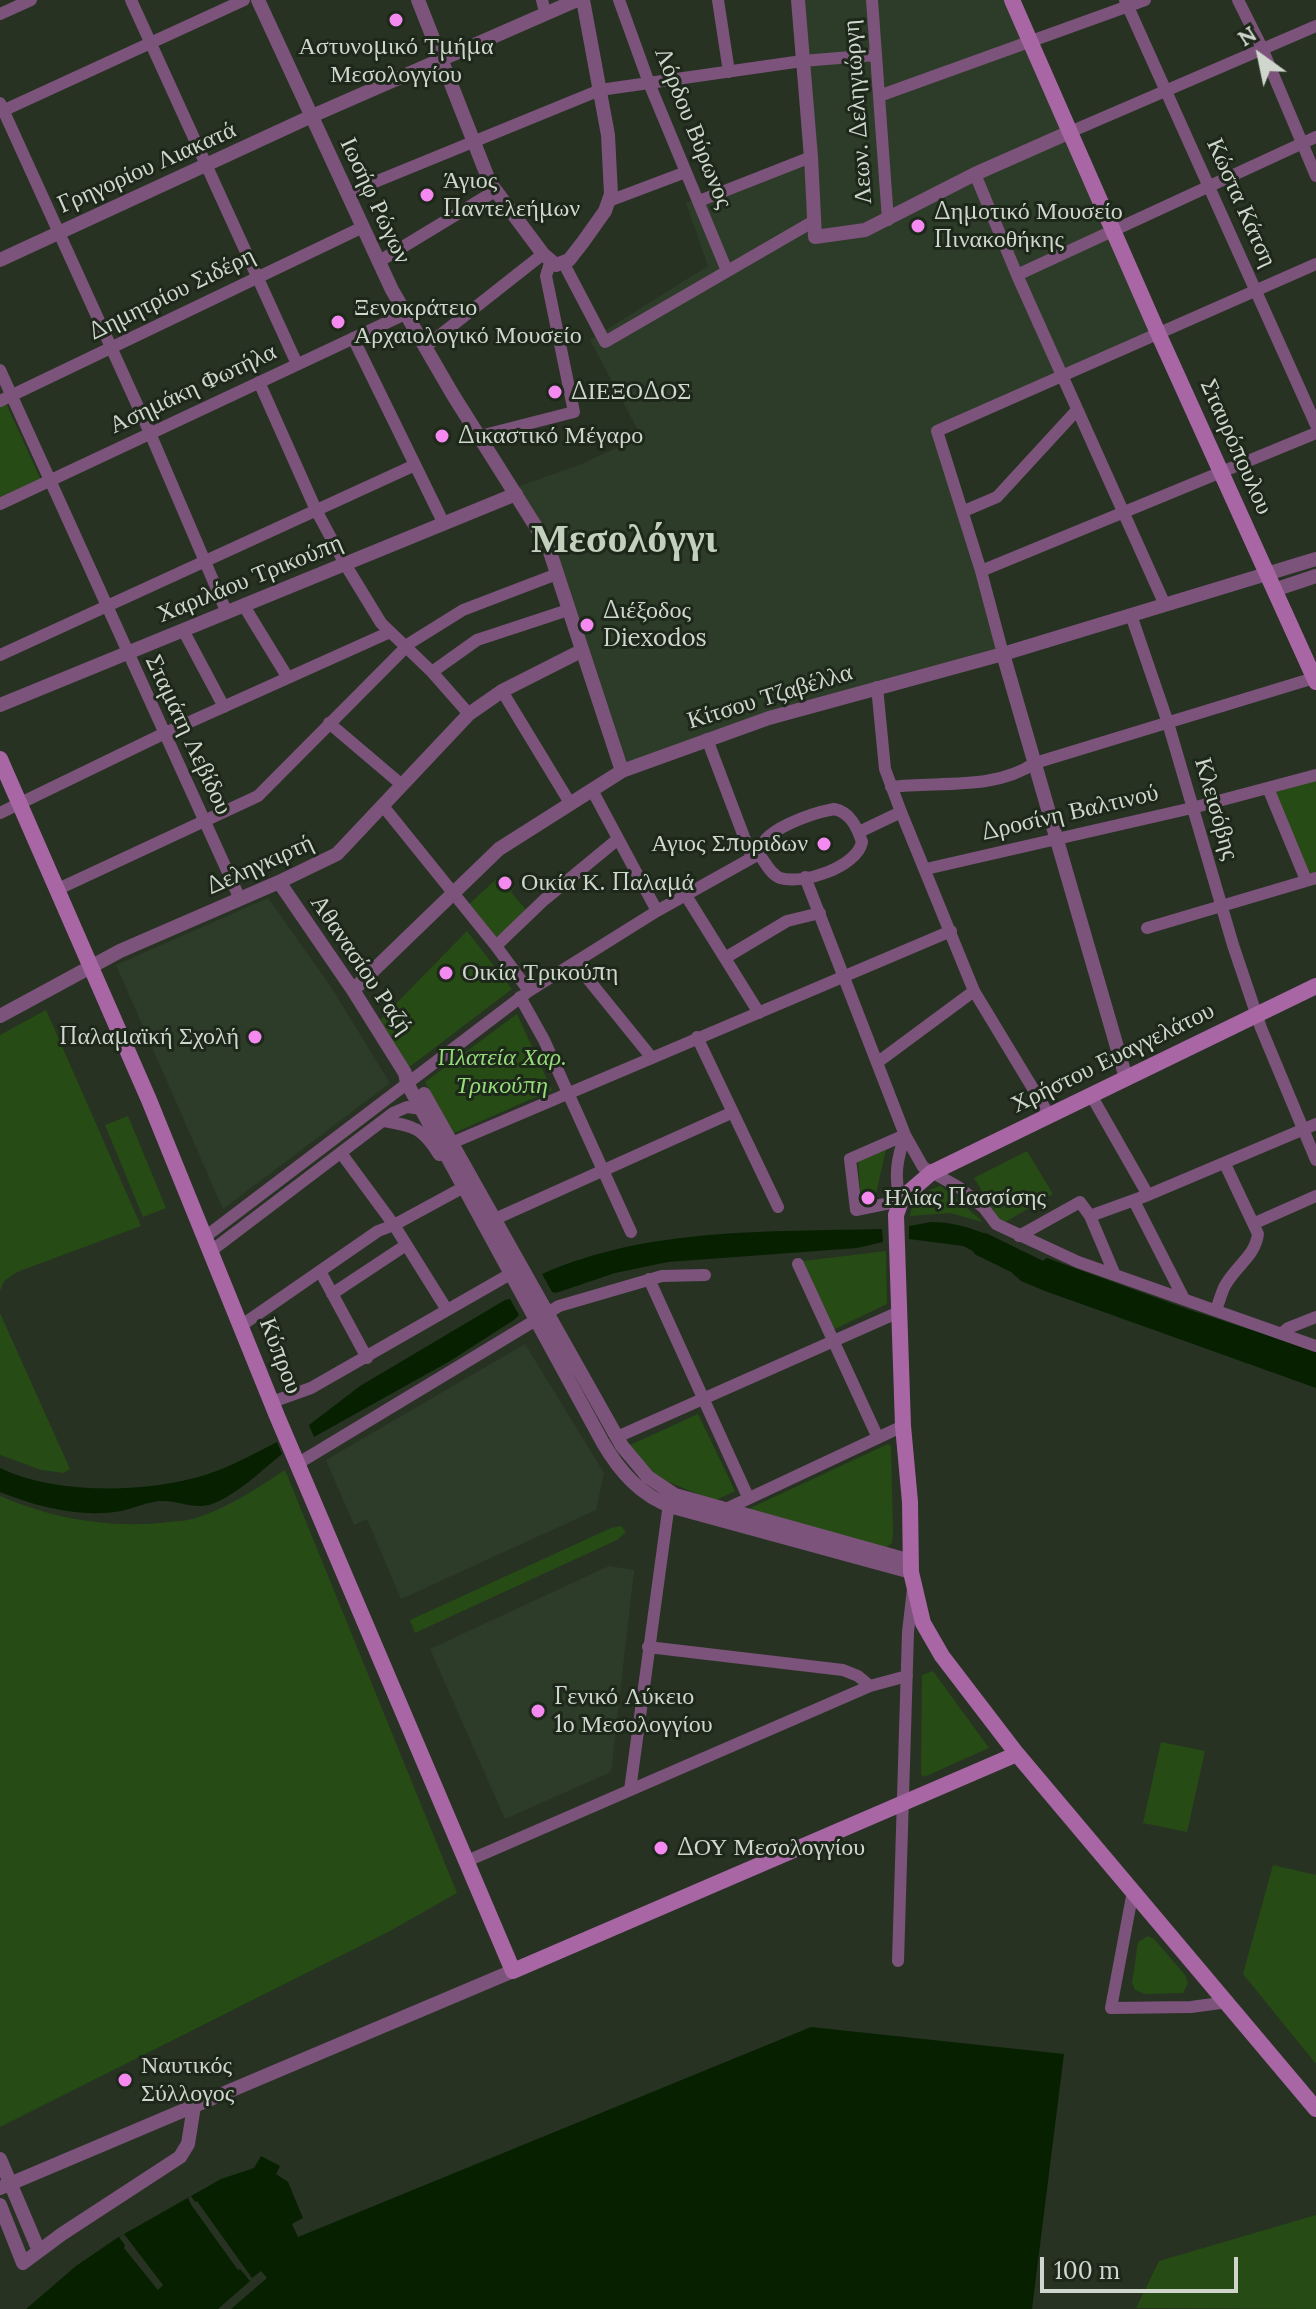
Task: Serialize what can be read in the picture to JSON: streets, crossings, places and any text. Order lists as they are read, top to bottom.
{
  "streets": {
    "main road": ["Σταυρόπουλου", "Χρήστου Ευαγγελάτου", "Κύπρου"],
    "street": [
      "Λεων. Δεληγιώργη",
      "Λόρδου Βύρωνος",
      "Γρηγορίου Λιακατά",
      "Ιωσήφ Ρώγων",
      "Κώστα Κάτση",
      "Δημητρίου Σιδέρη",
      "Ασημάκη Φωτήλα",
      "Χαριλάου Τρικούπη",
      "Κίτσου Τζαβέλλα",
      "Σταμάτη Λεβίδου",
      "Κλεισόβης",
      "Δροσίνη Βαλτινού",
      "Δεληγκιρτή",
      "Αθανασίου Ραζή"
    ]
  },
  "crossings": [
    ["Γρηγορίου Λιακατά", "Ιωσήφ Ρώγων"],
    ["Ιωσήφ Ρώγων", "Δημητρίου Σιδέρη"],
    ["Ιωσήφ Ρώγων", "Ασημάκη Φωτήλα"],
    ["Ιωσήφ Ρώγων", "Χαριλάου Τρικούπη"],
    ["Ιωσήφ Ρώγων", "Κίτσου Τζαβέλλα"],
    ["Ιωσήφ Ρώγων", "Δεληγκιρτή"],
    ["Δημητρίου Σιδέρη", "Σταμάτη Λεβίδου"],
    ["Ασημάκη Φωτήλα", "Σταμάτη Λεβίδου"],
    ["Σταυρόπουλου", "Κίτσου Τζαβέλλα"],
    ["Χαριλάου Τρικούπη", "Σταμάτη Λεβίδου"],
    ["Κίτσου Τζαβέλλα", "Κλεισόβης"],
    ["Κίτσου Τζαβέλλα", "Αθανασίου Ραζή"],
    ["Σταμάτη Λεβίδου", "Δεληγκιρτή"],
    ["Κλεισόβης", "Δροσίνη Βαλτινού"],
    ["Κλεισόβης", "Χρήστου Ευαγγελάτου"],
    ["Δεληγκιρτή", "Αθανασίου Ραζή"],
    ["Δεληγκιρτή", "Κύπρου"]
  ],
  "districts": ["Μεσολόγγι"],
  "parks": ["Πλατεία Χαρ. Τρικούπη"],
  "places": [
    "Αστυνομικό Τμήμα Μεσολογγίου",
    "Άγιος Παντελεήμων",
    "Δημοτικό Μουσείο Πινακοθήκης",
    "Ξενοκράτειο Αρχαιολογικό Μουσείο",
    "ΔΙΕΞΟΔΟΣ",
    "Δικαστικό Μέγαρο",
    "Διέξοδος Diexodos",
    "Αγιος Σπυριδων",
    "Οικία Κ. Παλαμά",
    "Οικία Τρικούπη",
    "Παλαμαϊκή Σχολή",
    "Ηλίας Πασσίσης",
    "Γενικό Λύκειο 1ο Μεσολογγίου",
    "ΔΟΥ Μεσολογγίου",
    "Ναυτικός Σύλλογος"
  ],
  "scale_bar": "100 m",
  "north": "top left"
}
